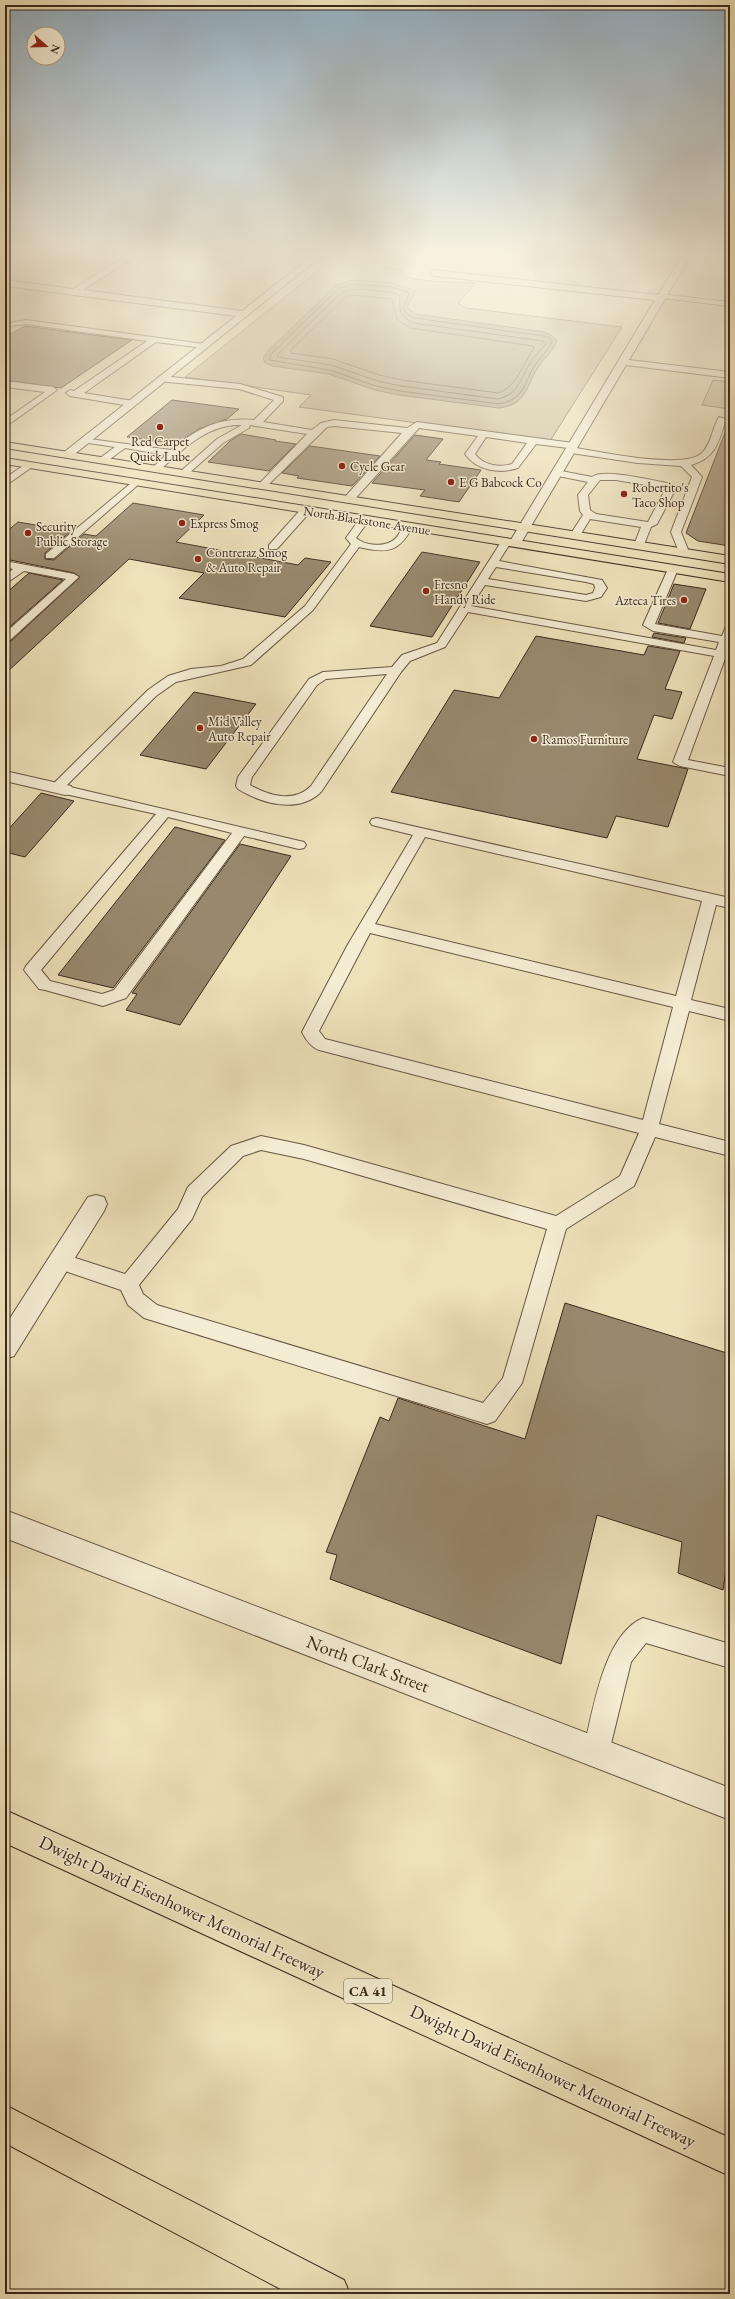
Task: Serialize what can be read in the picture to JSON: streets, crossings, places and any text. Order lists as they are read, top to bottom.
{
  "streets": {
    "main road": ["North Blackstone Avenue", "Dwight David Eisenhower Memorial Freeway", "CA 41"],
    "street": ["North Clark Street"]
  },
  "places": [
    "Red Carpet Quick Lube",
    "Cycle Gear",
    "E G Babcock Co",
    "Robertito's Taco Shop",
    "Express Smog",
    "Security Public Storage",
    "Contreraz Smog & Auto Repair",
    "Fresno Handy Ride",
    "Azteca Tires",
    "Mid Valley Auto Repair",
    "Ramos Furniture"
  ],
  "north": "right"
}
